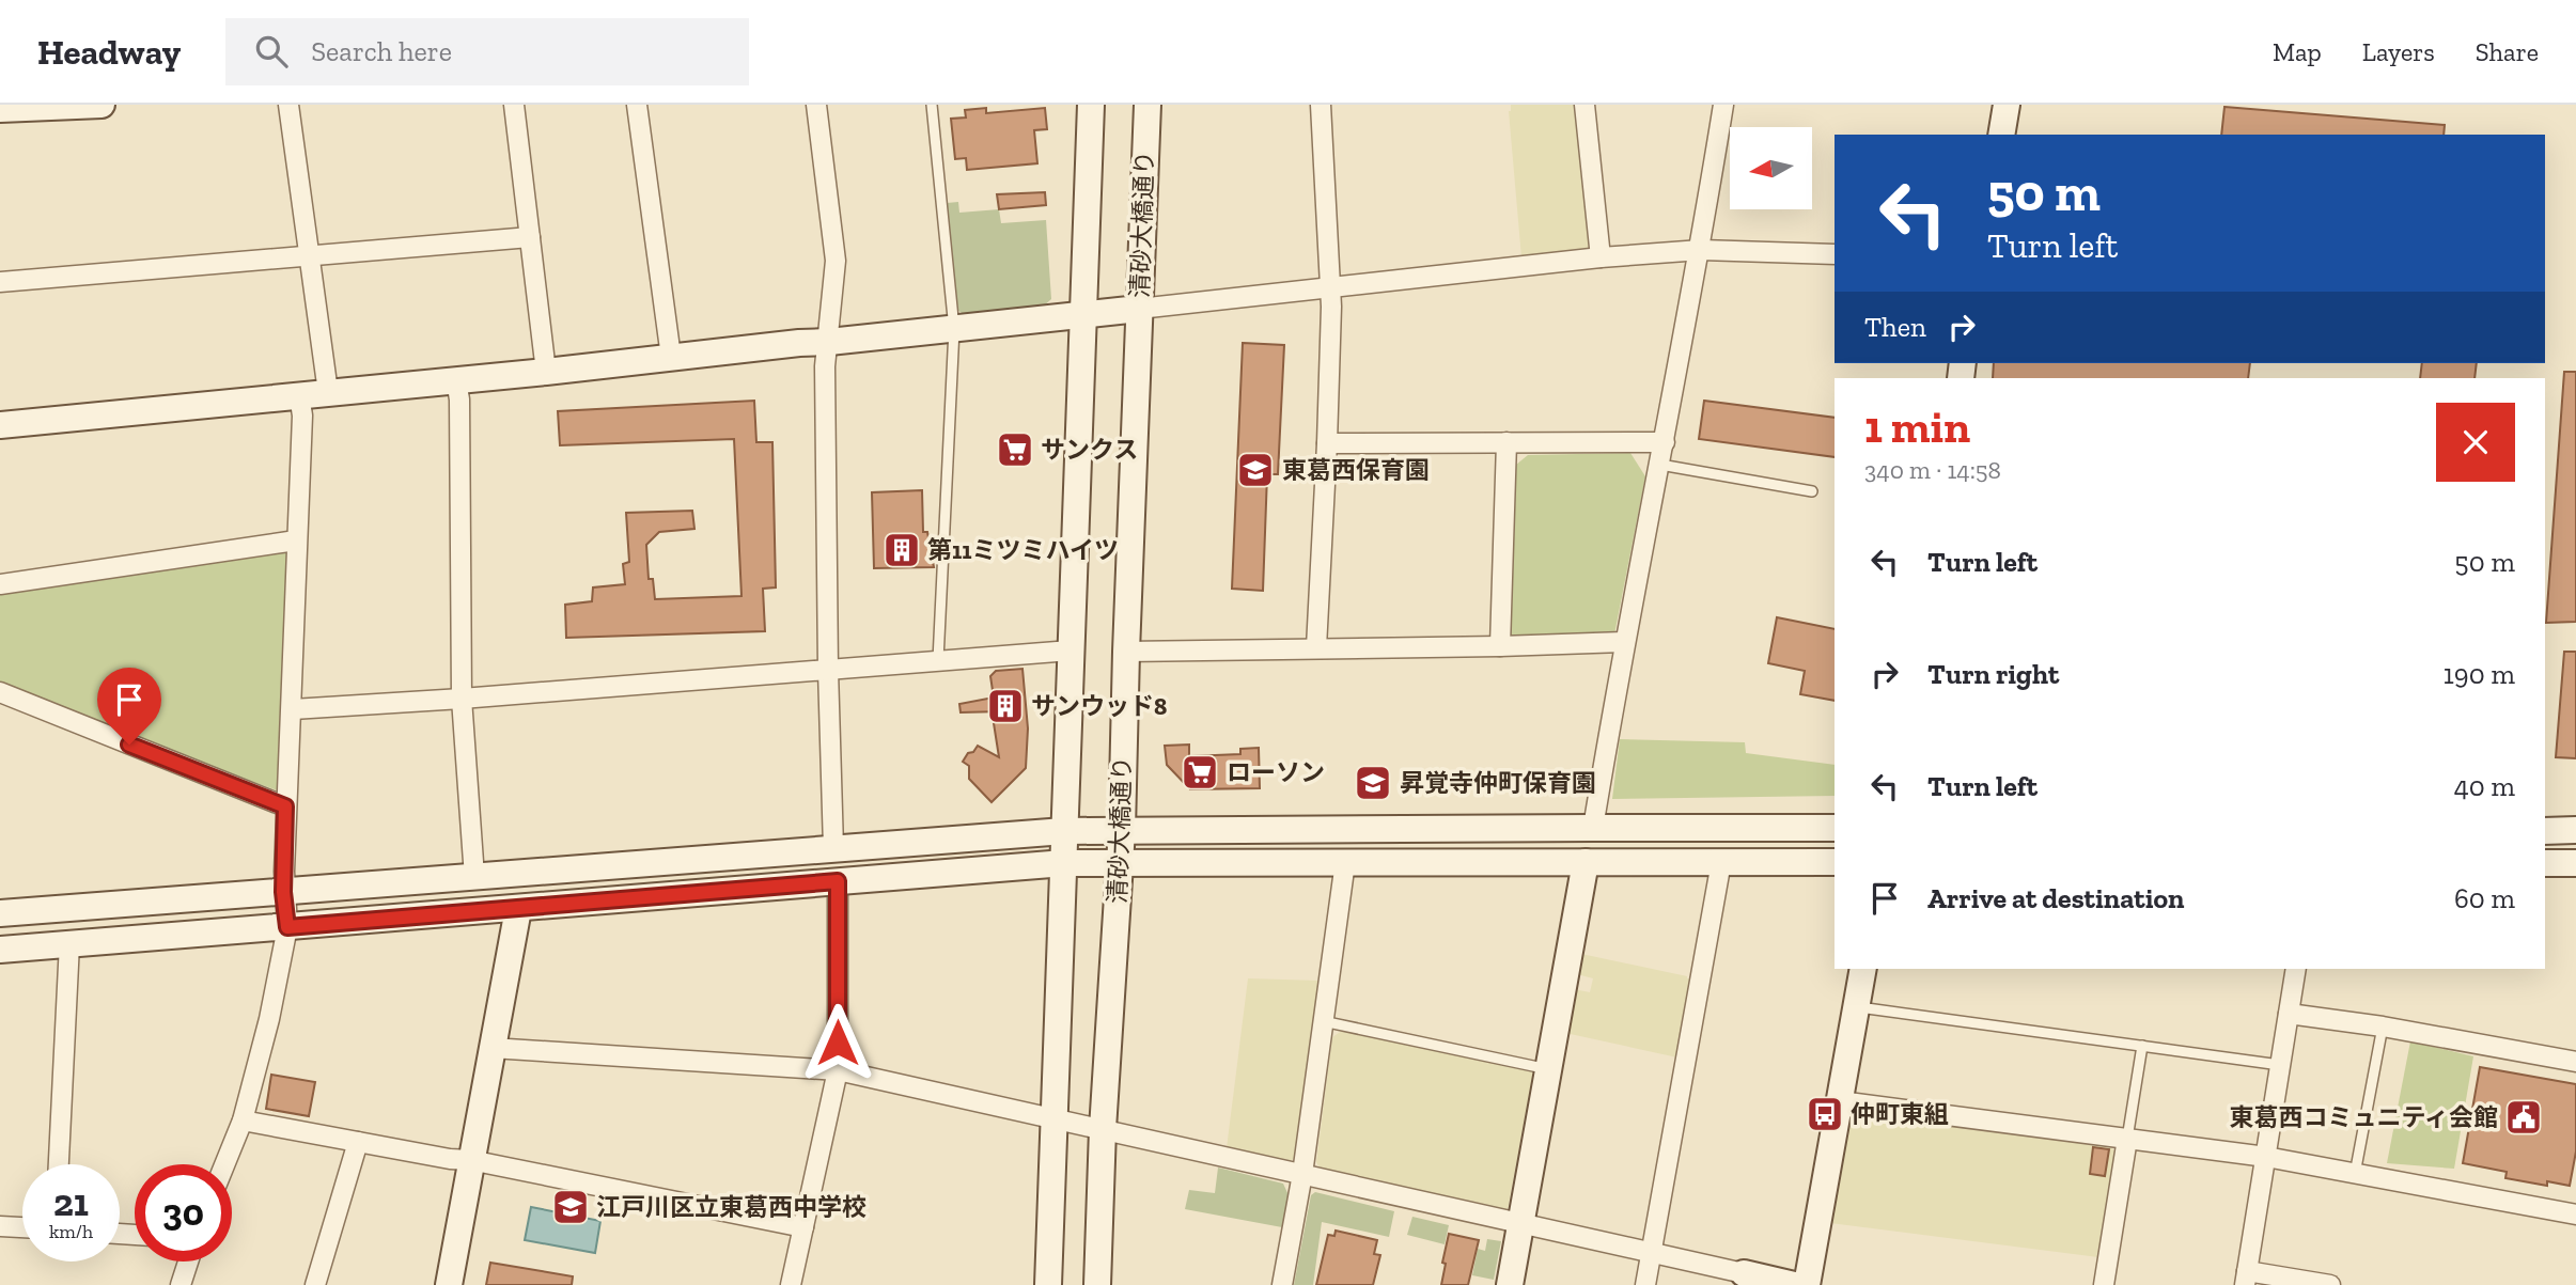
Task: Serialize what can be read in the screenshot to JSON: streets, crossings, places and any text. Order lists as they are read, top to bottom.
{
  "streets": {
    "street": ["清砂大橋通り"]
  },
  "places": {
    "supermarket": ["サンクス", "ローソン"],
    "school or university": ["東葛西保育園", "昇覚寺仲町保育園", "江戸川区立東葛西中学校"],
    "building": ["第11ミツミハイツ", "サンウッド8"],
    "bus stop": ["仲町東組"],
    "public building": ["東葛西コミュニティ会館"]
  },
  "north": "left",
  "page": {
    "header": "Headway",
    "search": "Search here",
    "nav": ["Map", "Layers", "Share"],
    "turn": ["50 m", "Turn left"],
    "then": "Then",
    "heading": ["1 min", "340 m · 14:58"],
    "list": [
      {
        "name": "Turn left",
        "value": "50 m"
      },
      {
        "name": "Turn right",
        "value": "190 m"
      },
      {
        "name": "Turn left",
        "value": "40 m"
      },
      {
        "name": "Arrive at destination",
        "value": "60 m"
      }
    ],
    "speed": "21 km/h",
    "limit": "30"
  }
}
